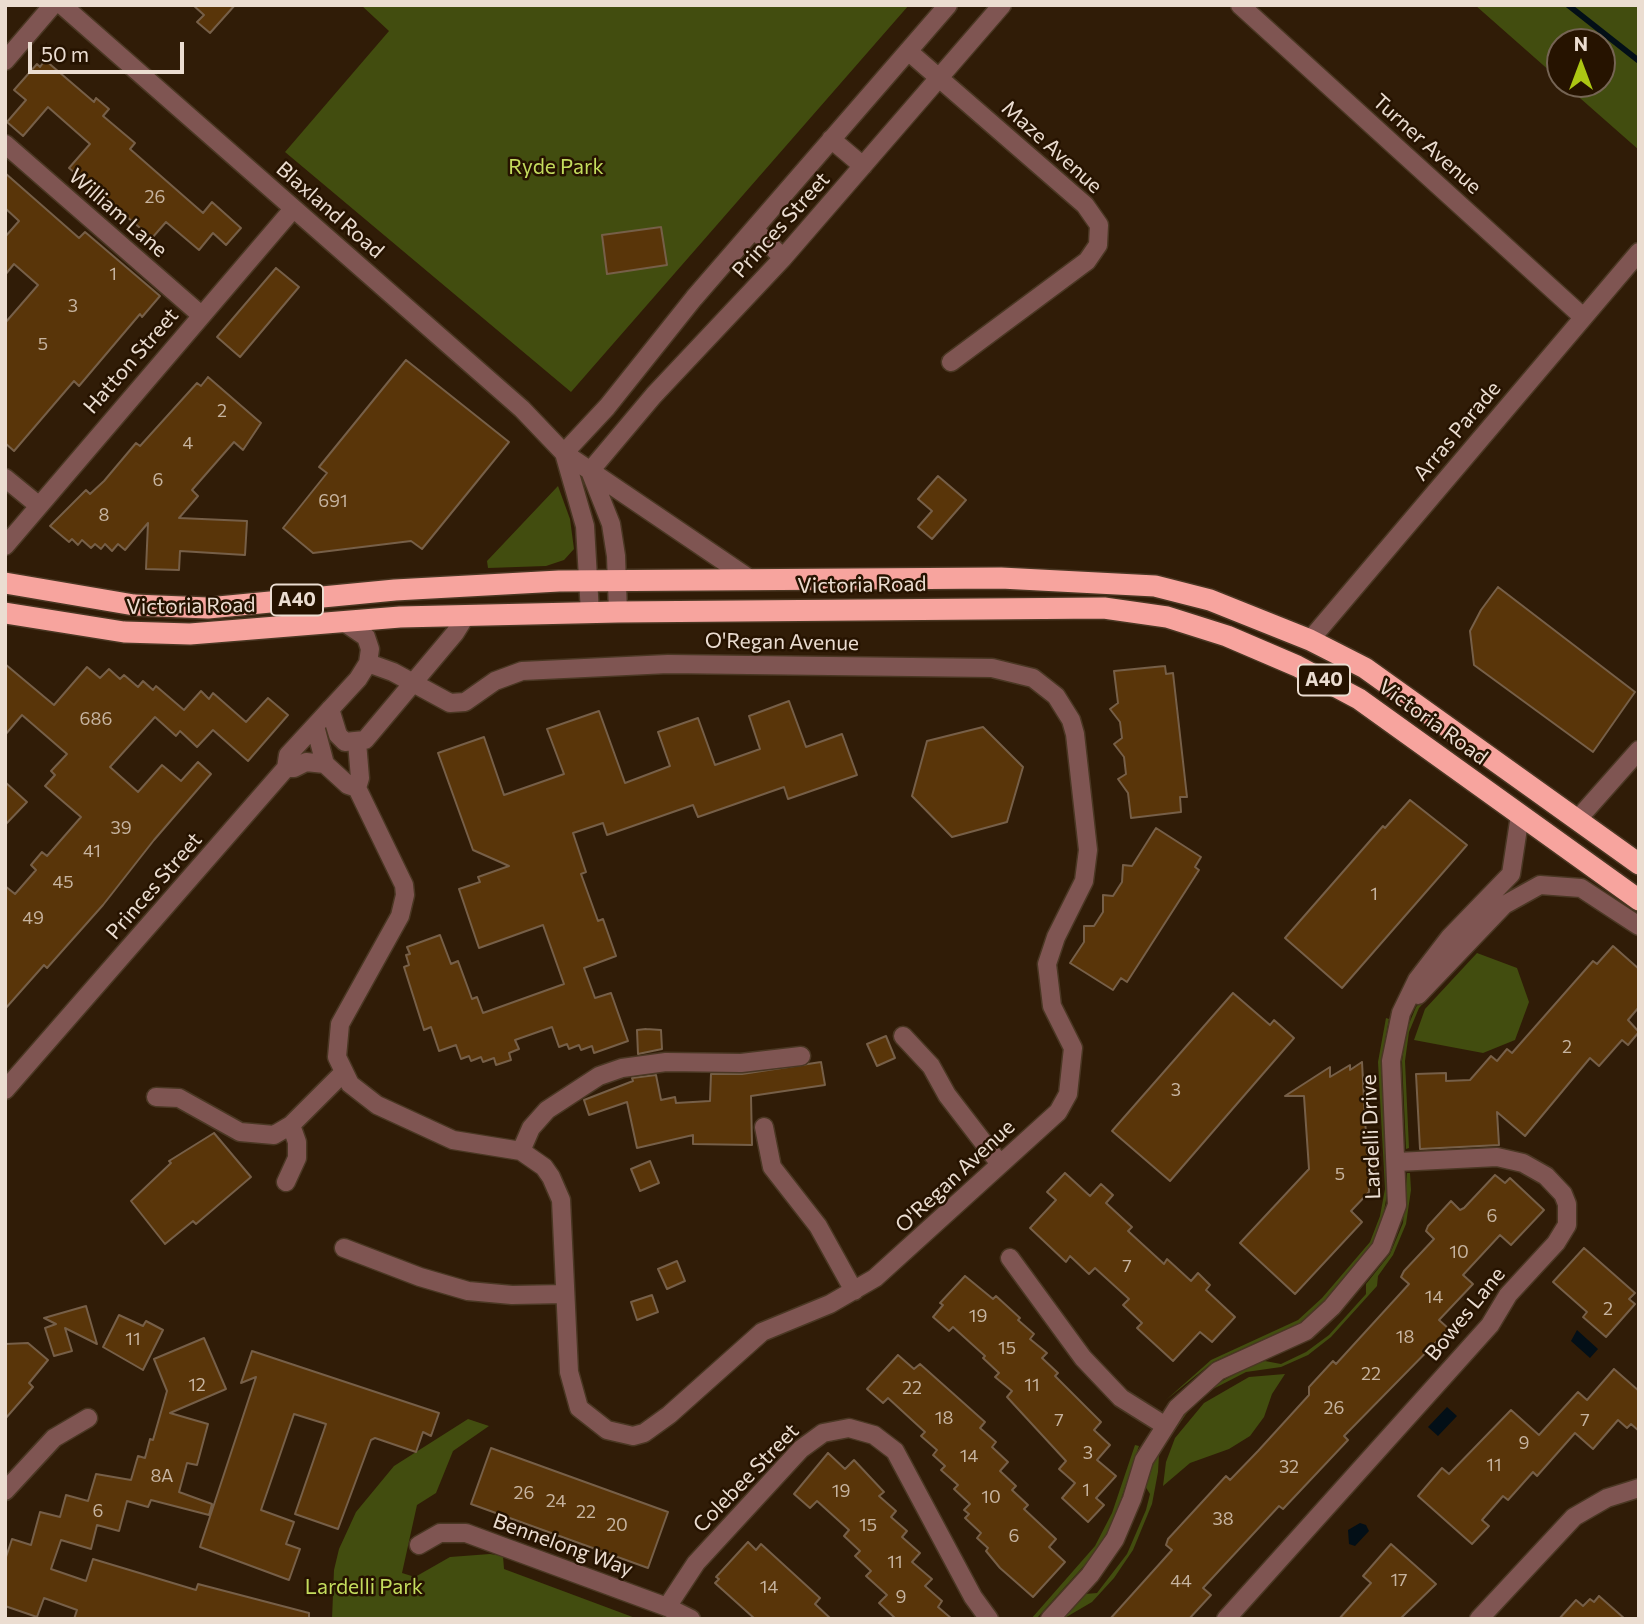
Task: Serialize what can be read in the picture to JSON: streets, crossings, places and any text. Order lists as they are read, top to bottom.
{
  "streets": {
    "highway": ["Victoria Road", "A40"],
    "street": [
      "Turner Avenue",
      "Maze Avenue",
      "Blaxland Road",
      "William Lane",
      "Princes Street",
      "Hatton Street",
      "Arras Parade",
      "O'Regan Avenue",
      "Lardelli Drive",
      "Bowes Lane",
      "Colebee Street",
      "Bennelong Way"
    ]
  },
  "crossings": [
    ["Turner Avenue", "Arras Parade"],
    ["Maze Avenue", "Princes Street"],
    ["Blaxland Road", "Princes Street"],
    ["Blaxland Road", "Hatton Street"],
    ["Blaxland Road", "Victoria Road"],
    ["William Lane", "Hatton Street"],
    ["Princes Street", "O'Regan Avenue"],
    ["Arras Parade", "Victoria Road"],
    ["Victoria Road", "Lardelli Drive"],
    ["Lardelli Drive", "Bowes Lane"],
    ["Colebee Street", "Bennelong Way"]
  ],
  "parks": ["Ryde Park", "Lardelli Park"],
  "house_numbers": [
    "26",
    "1",
    "3",
    "5",
    "2",
    "4",
    "6",
    "691",
    "8",
    "686",
    "39",
    "41",
    "45",
    "1",
    "49",
    "2",
    "3",
    "5",
    "6",
    "10",
    "7",
    "14",
    "2",
    "19",
    "18",
    "11",
    "15",
    "22",
    "12",
    "11",
    "22",
    "26",
    "18",
    "7",
    "7",
    "9",
    "3",
    "14",
    "11",
    "32",
    "8A",
    "1",
    "19",
    "26",
    "10",
    "24",
    "6",
    "22",
    "38",
    "20",
    "15",
    "6",
    "11",
    "17",
    "44",
    "14",
    "9"
  ],
  "scale_bar": "50 m",
  "north": "top"
}
